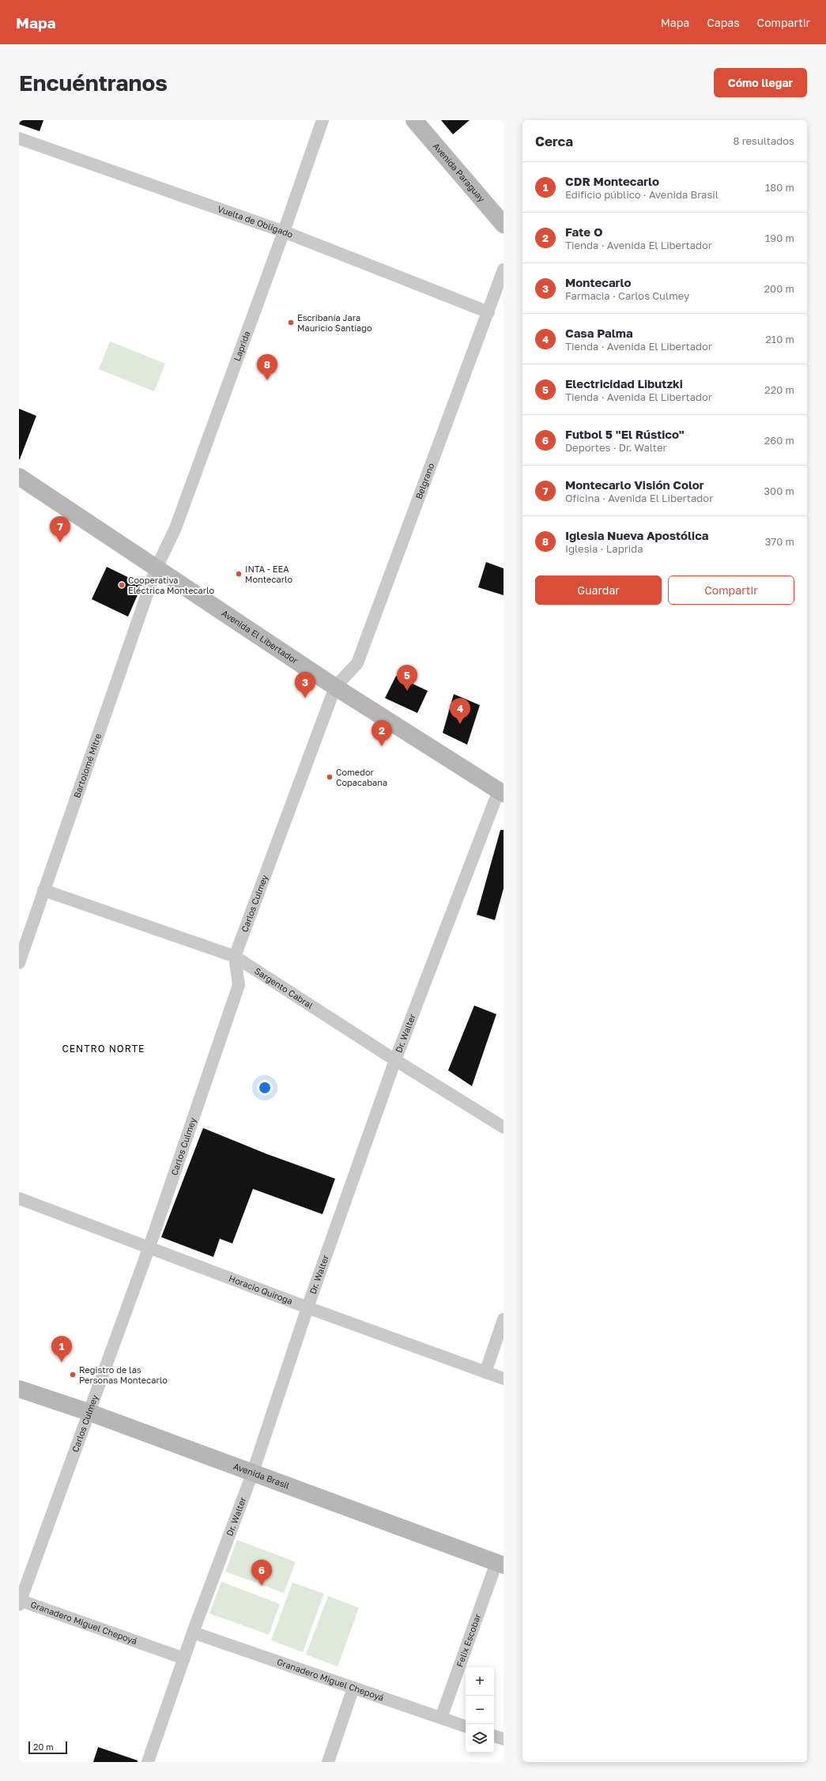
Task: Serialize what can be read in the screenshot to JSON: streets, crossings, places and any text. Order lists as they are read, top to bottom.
{
  "streets": {
    "main road": ["Avenida Paraguay", "Avenida El Libertador", "Avenida Brasil"],
    "street": [
      "Vuelta de Obligado",
      "Laprida",
      "Belgrano",
      "Bartolomé Mitre",
      "Carlos Culmey",
      "Sargento Cabral",
      "Dr. Walter",
      "Horacio Quiroga",
      "Granadero Miguel Chepoyá",
      "Felix Escobar"
    ]
  },
  "crossings": [
    ["Vuelta de Obligado", "Laprida"],
    ["Vuelta de Obligado", "Belgrano"],
    ["Laprida", "Avenida El Libertador"],
    ["Laprida", "Bartolomé Mitre"],
    ["Belgrano", "Avenida El Libertador"],
    ["Belgrano", "Carlos Culmey"],
    ["Avenida El Libertador", "Bartolomé Mitre"],
    ["Avenida El Libertador", "Carlos Culmey"],
    ["Avenida El Libertador", "Dr. Walter"],
    ["Bartolomé Mitre", "Sargento Cabral"],
    ["Carlos Culmey", "Sargento Cabral"],
    ["Carlos Culmey", "Horacio Quiroga"],
    ["Carlos Culmey", "Avenida Brasil"],
    ["Carlos Culmey", "Granadero Miguel Chepoyá"],
    ["Sargento Cabral", "Dr. Walter"],
    ["Dr. Walter", "Horacio Quiroga"],
    ["Dr. Walter", "Avenida Brasil"],
    ["Dr. Walter", "Granadero Miguel Chepoyá"],
    ["Avenida Brasil", "Felix Escobar"],
    ["Granadero Miguel Chepoyá", "Felix Escobar"]
  ],
  "districts": ["CENTRO NORTE"],
  "places": [
    "Escribanía Jara Mauricio Santiago",
    "INTA - EEA Montecarlo",
    "Cooperativa Eléctrica Montecarlo",
    "Comedor Copacabana",
    "Registro de las Personas Montecarlo"
  ],
  "scale_bar": "20 m",
  "page": {
    "header": "Mapa",
    "nav": ["Mapa", "Capas", "Compartir"],
    "buttons": [
      "Cómo llegar",
      ["Guardar", "Compartir"]
    ],
    "title": "Encuéntranos",
    "heading": ["Cerca", "8 resultados"],
    "list": [
      {
        "mark": "1",
        "name": "CDR Montecarlo",
        "note": "Edificio público · Avenida Brasil",
        "value": "180 m"
      },
      {
        "mark": "2",
        "name": "Fate O",
        "note": "Tienda · Avenida El Libertador",
        "value": "190 m"
      },
      {
        "mark": "3",
        "name": "Montecarlo",
        "note": "Farmacia · Carlos Culmey",
        "value": "200 m"
      },
      {
        "mark": "4",
        "name": "Casa Palma",
        "note": "Tienda · Avenida El Libertador",
        "value": "210 m"
      },
      {
        "mark": "5",
        "name": "Electricidad Libutzki",
        "note": "Tienda · Avenida El Libertador",
        "value": "220 m"
      },
      {
        "mark": "6",
        "name": "Futbol 5 \"El Rústico\"",
        "note": "Deportes · Dr. Walter",
        "value": "260 m"
      },
      {
        "mark": "7",
        "name": "Montecarlo Visión Color",
        "note": "Oficina · Avenida El Libertador",
        "value": "300 m"
      },
      {
        "mark": "8",
        "name": "Iglesia Nueva Apostólica",
        "note": "Iglesia · Laprida",
        "value": "370 m"
      }
    ],
    "pins": [
      "8",
      "7",
      "5",
      "3",
      "4",
      "2",
      "1",
      "6"
    ],
    "map_buttons": ["+", "−"],
    "scale": "20 m"
  }
}
